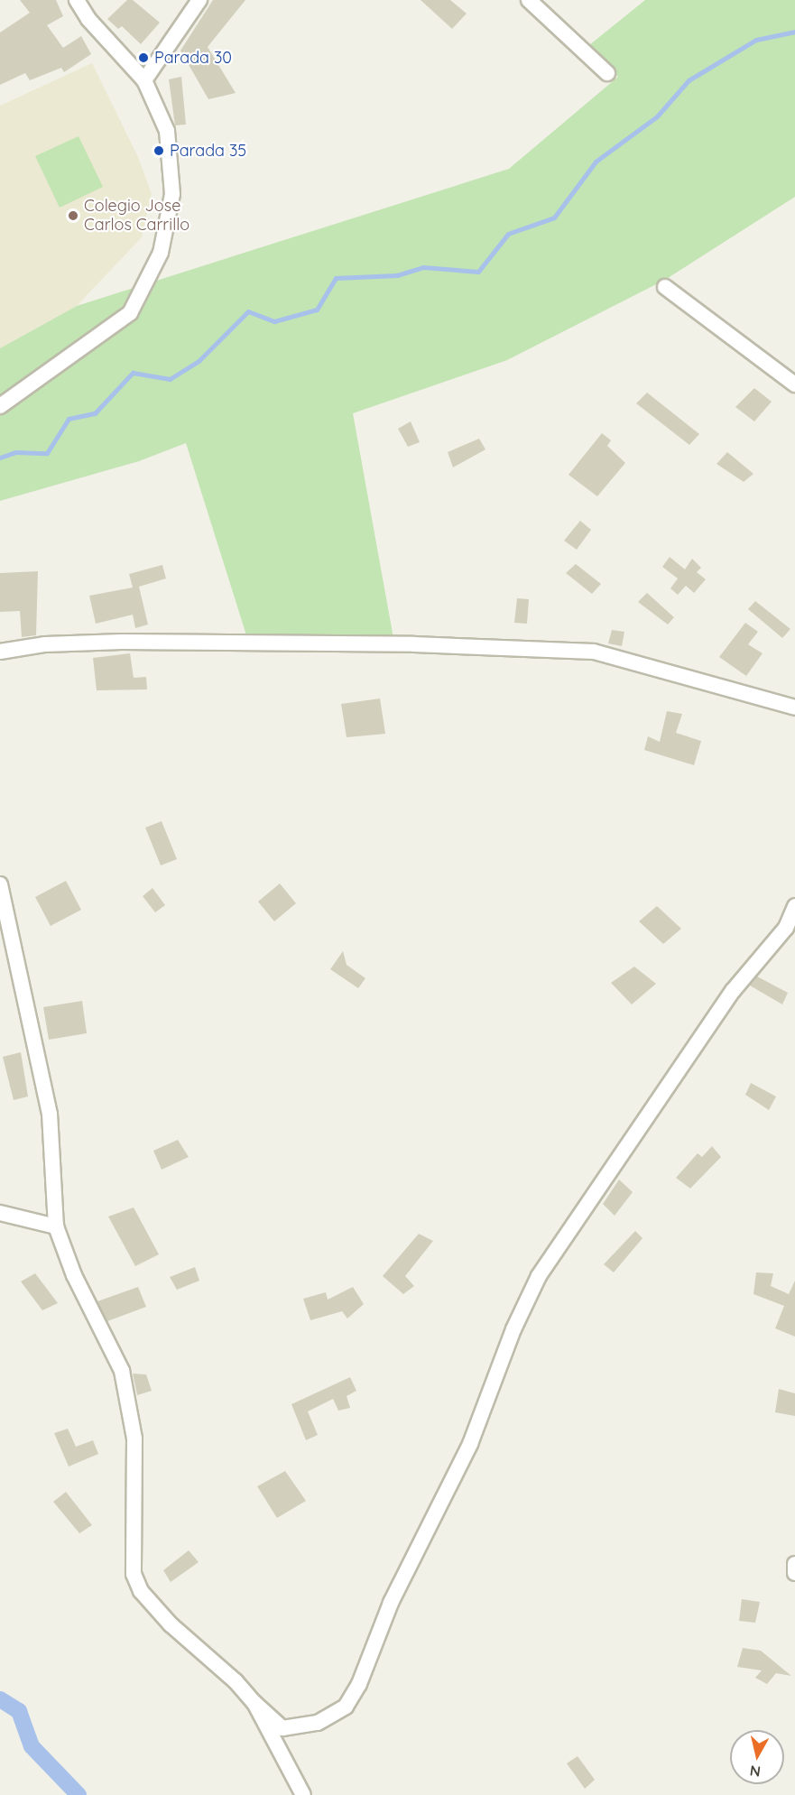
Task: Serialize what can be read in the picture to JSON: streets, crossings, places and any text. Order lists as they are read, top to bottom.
{
  "places": ["Parada 30", "Parada 35", "Colegio Jose Carlos Carrillo"],
  "north": "bottom"
}
